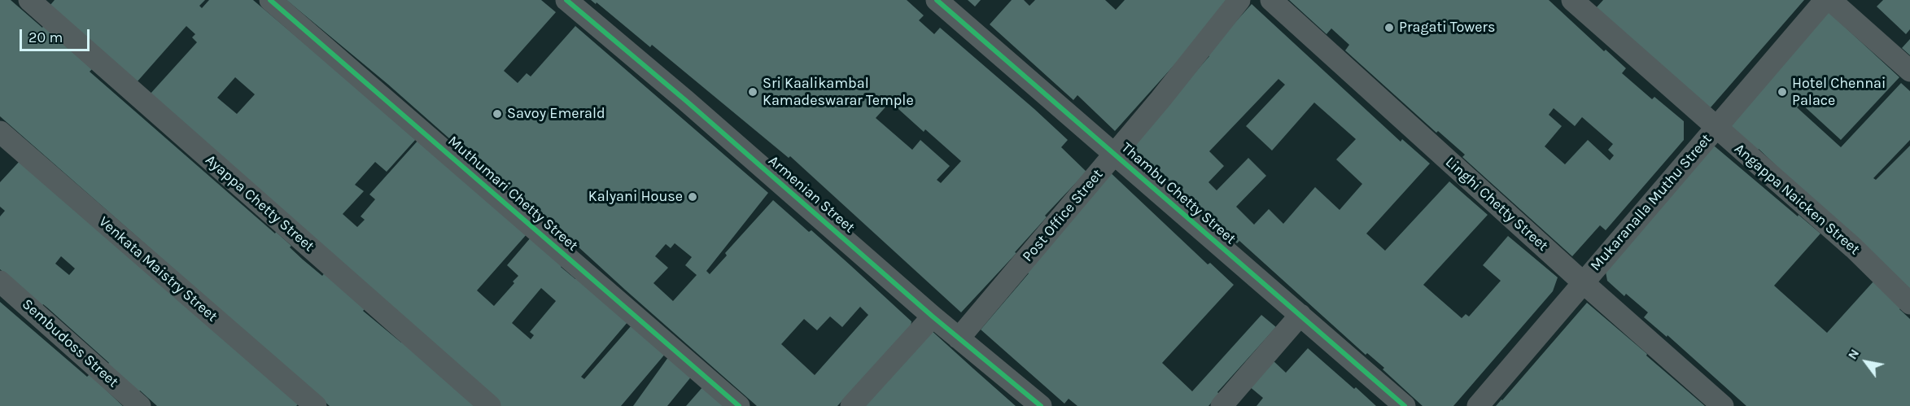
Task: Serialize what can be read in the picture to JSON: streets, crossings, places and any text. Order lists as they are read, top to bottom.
{
  "streets": {
    "street": [
      "Muthumari Chetty Street",
      "Thambu Chetty Street",
      "Armenian Street",
      "Angappa Naicken Street",
      "Mukaranalla Muthu Street",
      "Ayappa Chetty Street",
      "Linghi Chetty Street",
      "Post Office Street",
      "Venkata Maistry Street",
      "Sembudoss Street"
    ]
  },
  "crossings": [
    ["Thambu Chetty Street", "Post Office Street"],
    ["Armenian Street", "Post Office Street"],
    ["Angappa Naicken Street", "Mukaranalla Muthu Street"],
    ["Mukaranalla Muthu Street", "Linghi Chetty Street"]
  ],
  "places": [
    "Pragati Towers",
    "Sri Kaalikambal Kamadeswarar Temple",
    "Hotel Chennai Palace",
    "Savoy Emerald",
    "Kalyani House"
  ],
  "scale_bar": "20 m",
  "north": "top left"
}
